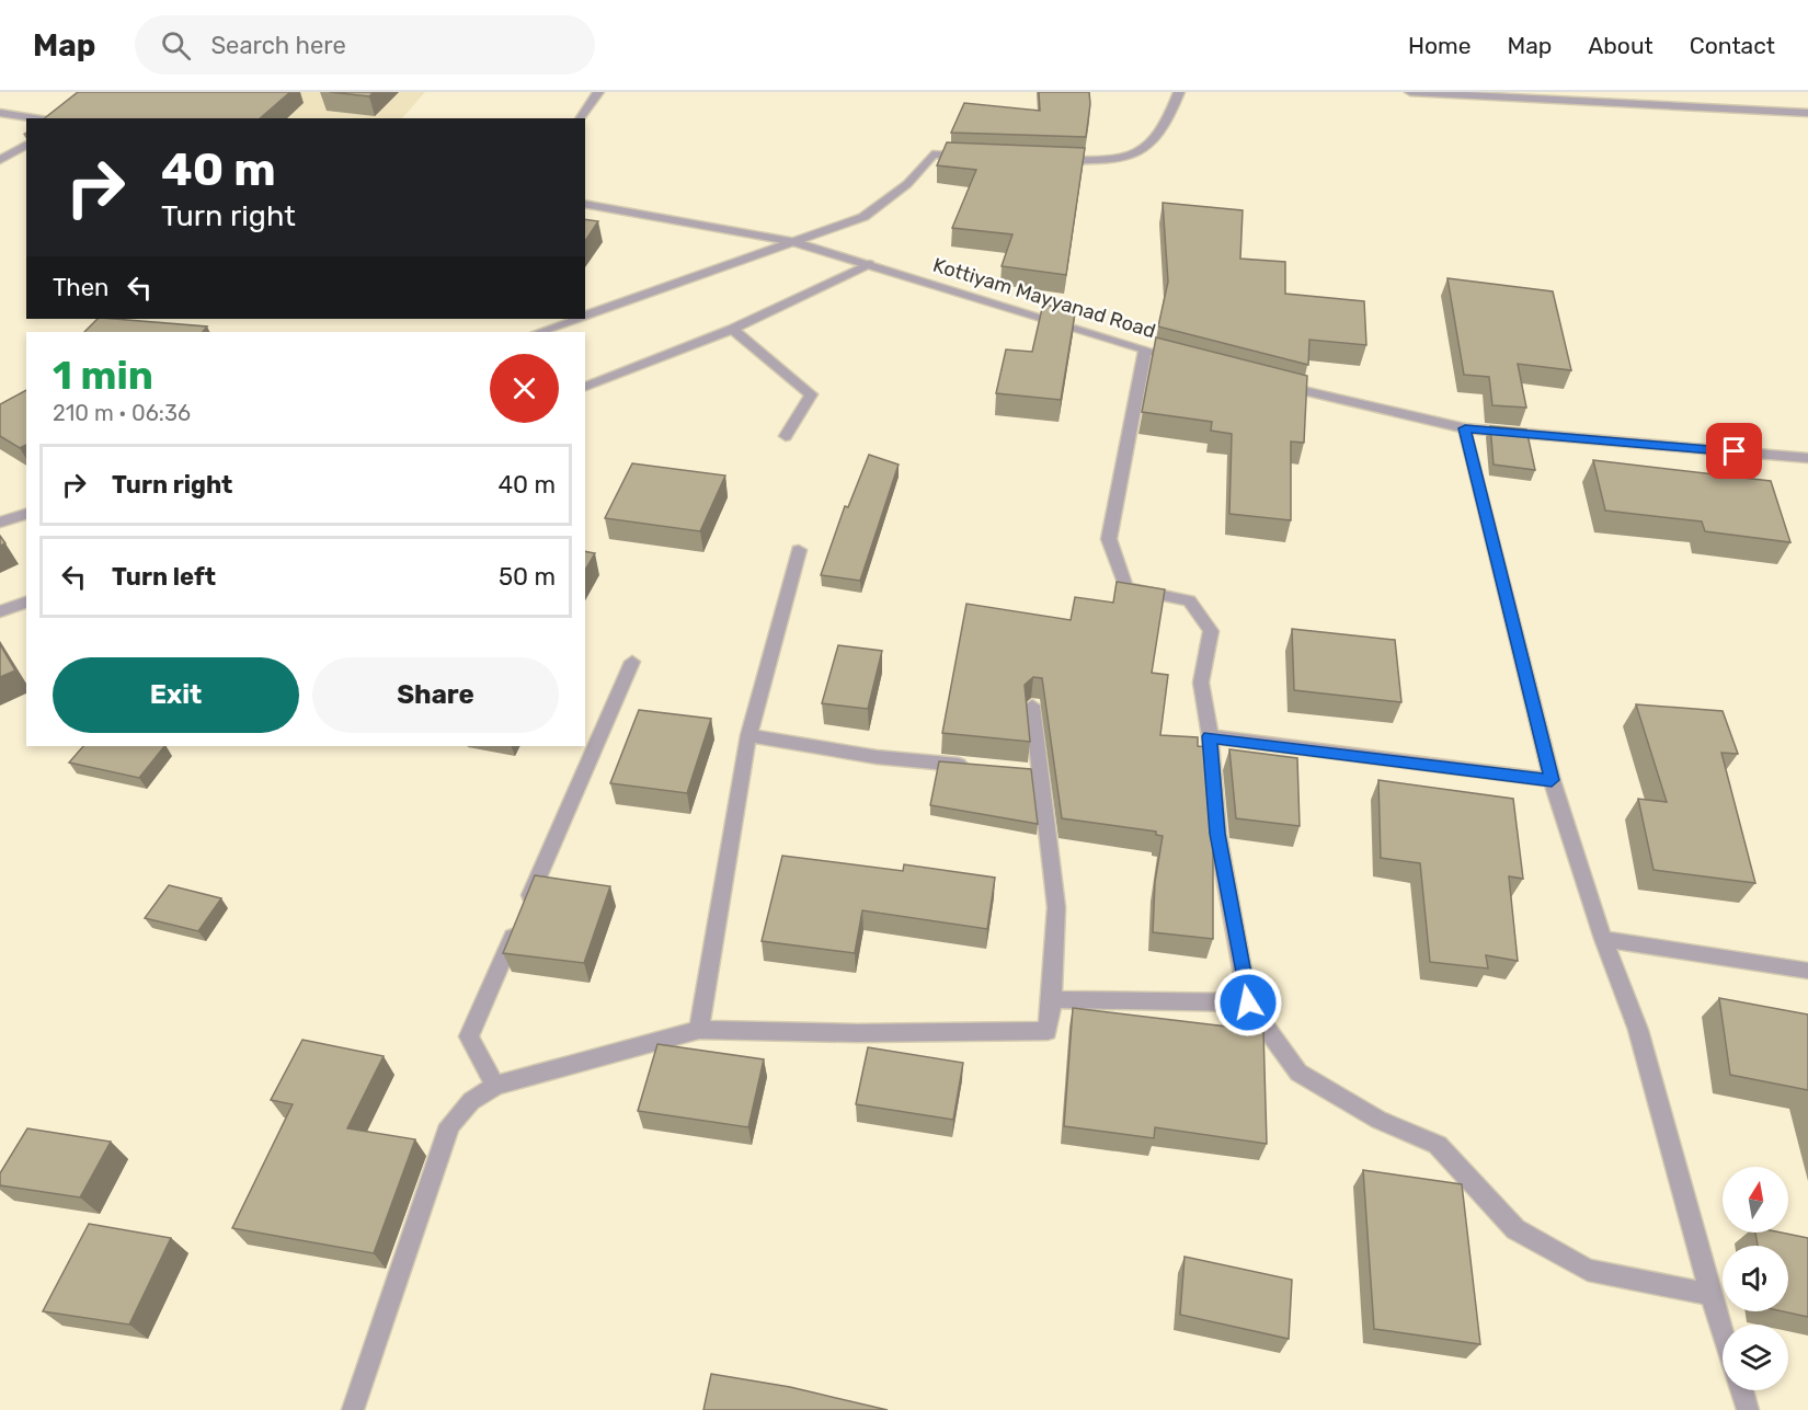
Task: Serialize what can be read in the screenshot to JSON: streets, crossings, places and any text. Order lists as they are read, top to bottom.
{
  "streets": {
    "street": ["Kottiyam Mayyanad Road"]
  },
  "north": "top",
  "page": {
    "header": "Map",
    "search": "Search here",
    "nav": [
      "Home",
      "Map",
      "About",
      "Contact"
    ],
    "turn": ["40 m", "Turn right"],
    "then": "Then",
    "heading": ["1 min", "210 m · 06:36"],
    "list": [
      {
        "name": "Turn right",
        "value": "40 m"
      },
      {
        "name": "Turn left",
        "value": "50 m"
      }
    ],
    "buttons": ["Exit", "Share"]
  }
}
